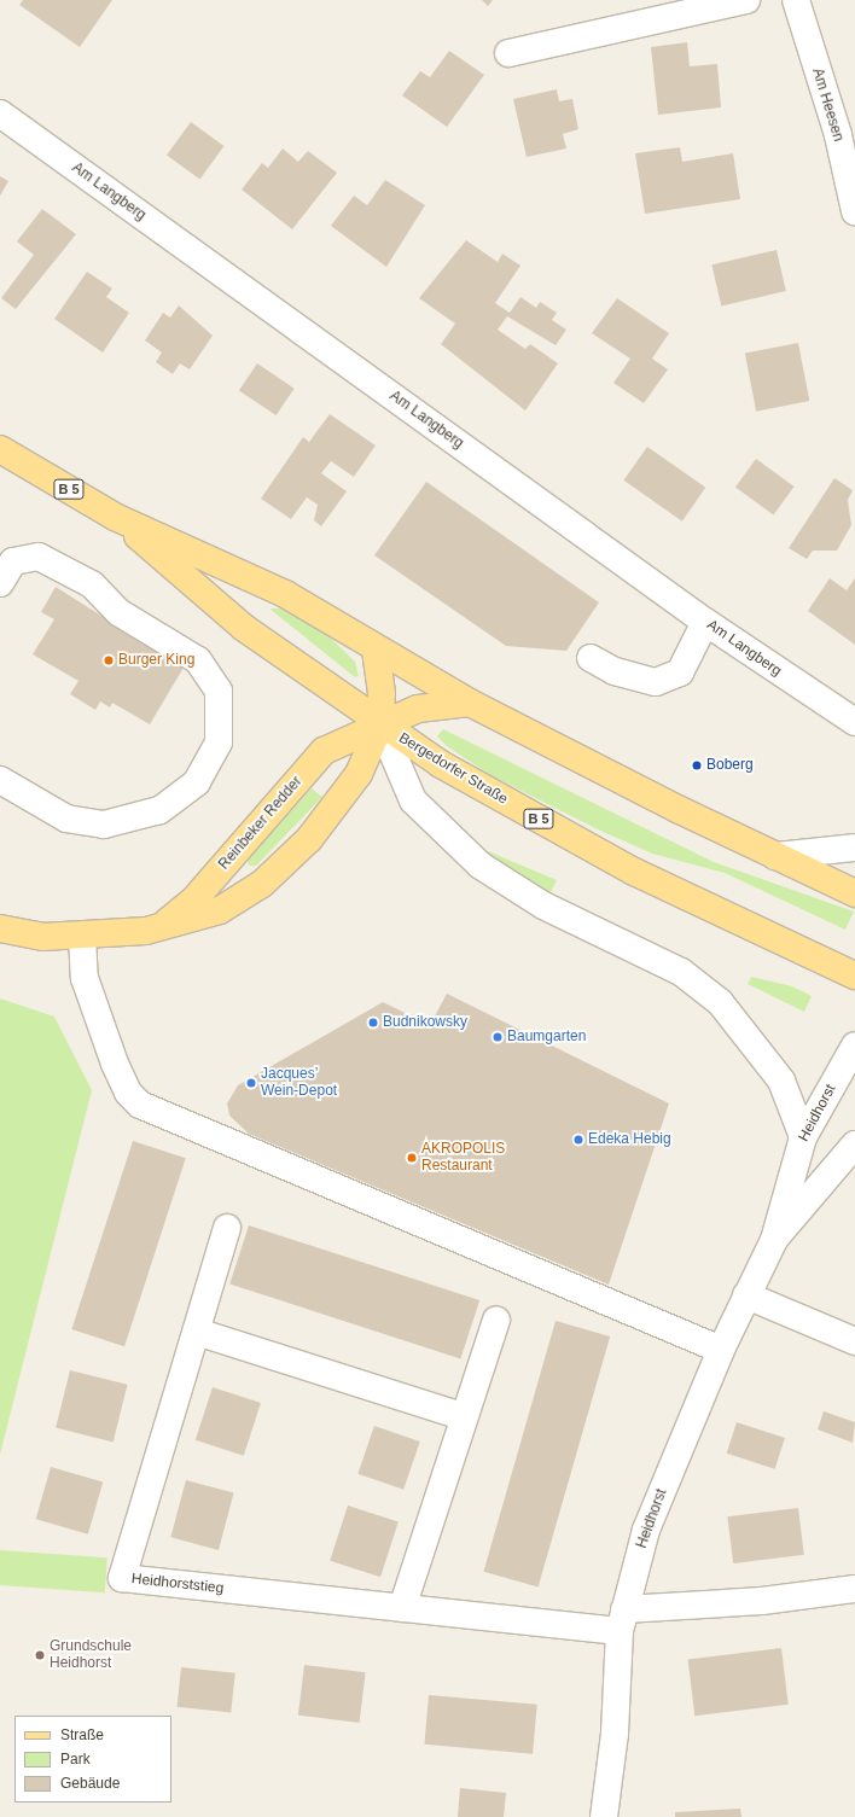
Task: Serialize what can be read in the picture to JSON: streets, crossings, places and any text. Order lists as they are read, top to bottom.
{
  "streets": {
    "main road": ["B 5", "Bergedorfer Straße", "Reinbeker Redder"],
    "street": [
      "Am Heesen",
      "Am Langberg",
      "Heidhorst",
      "Heidhorststieg"
    ]
  },
  "crossings": [
    ["Bergedorfer Straße", "Reinbeker Redder"],
    ["Heidhorst", "Heidhorststieg"]
  ],
  "places": [
    "Burger King",
    "Boberg",
    "Budnikowsky",
    "Baumgarten",
    "Jacques’ Wein-Depot",
    "Edeka Hebig",
    "AKROPOLIS Restaurant",
    "Grundschule Heidhorst"
  ],
  "legend": ["Straße", "Park", "Gebäude"]
}
